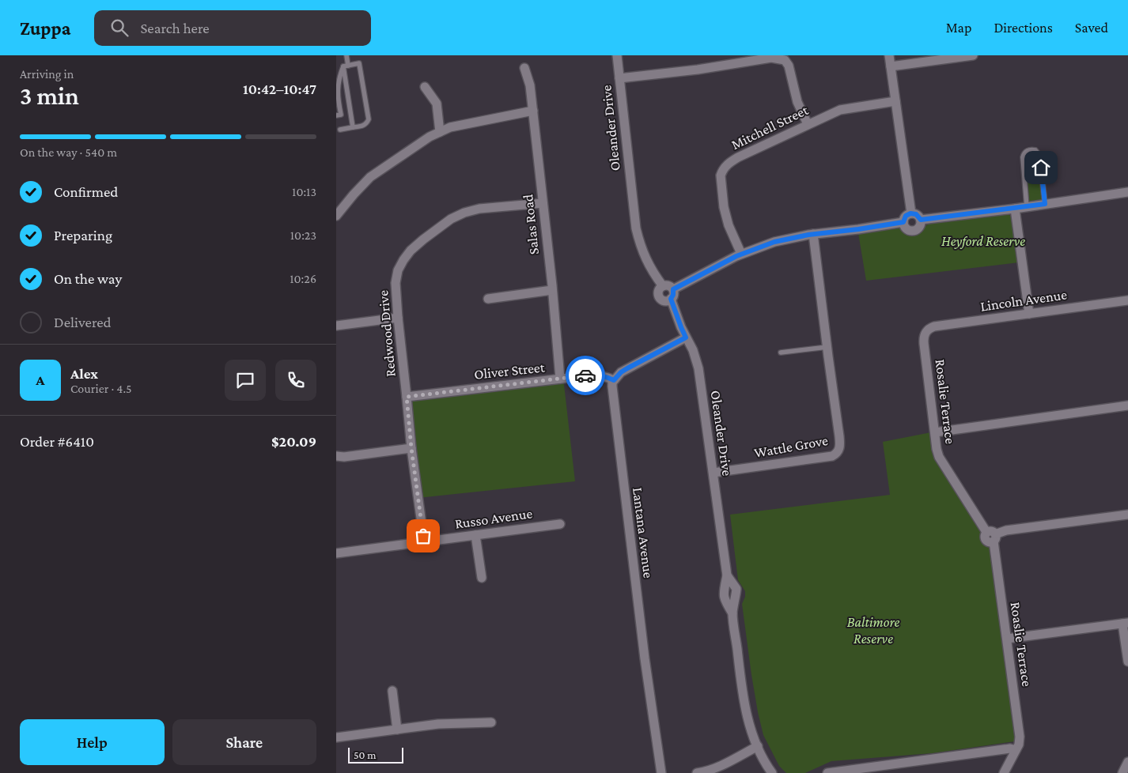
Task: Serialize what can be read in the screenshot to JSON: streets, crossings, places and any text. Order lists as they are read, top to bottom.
{
  "streets": {
    "street": [
      "Mitchell Street",
      "Oleander Drive",
      "Salas Road",
      "Lincoln Avenue",
      "Redwood Drive",
      "Oliver Street",
      "Rosalie Terrace",
      "Wattle Grove",
      "Russo Avenue",
      "Lantana Avenue",
      "Roaslie Terrace"
    ]
  },
  "crossings": [
    ["Oleander Drive", "Wattle Grove"],
    ["Salas Road", "Redwood Drive"],
    ["Salas Road", "Oliver Street"],
    ["Lincoln Avenue", "Rosalie Terrace"],
    ["Redwood Drive", "Oliver Street"],
    ["Redwood Drive", "Russo Avenue"],
    ["Oliver Street", "Lantana Avenue"],
    ["Rosalie Terrace", "Roaslie Terrace"]
  ],
  "parks": ["Heyford Reserve", "Baltimore Reserve"],
  "scale_bar": "50 m",
  "page": {
    "header": "Zuppa",
    "search": "Search here",
    "nav": ["Map", "Directions", "Saved"],
    "heading": ["3 min", "Arriving in", "10:42–10:47"],
    "panel": [
      "Alex",
      "Courier · 4.5",
      "Order #6410",
      "$20.09"
    ],
    "bar": "On the way · 540 m",
    "list": [
      ["Confirmed", "10:13"],
      ["Preparing", "10:23"],
      ["On the way", "10:26"],
      "Delivered"
    ],
    "round": "A",
    "buttons": ["Help", "Share"],
    "scale": "50 m"
  }
}
